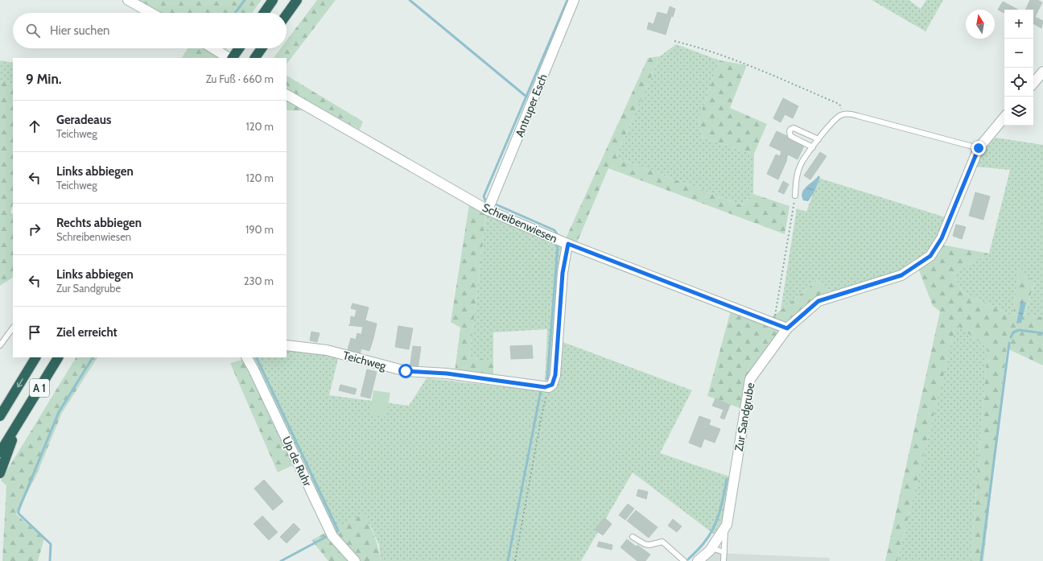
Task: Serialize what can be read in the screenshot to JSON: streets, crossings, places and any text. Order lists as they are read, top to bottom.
{
  "streets": {
    "highway": ["A 1"],
    "street": [
      "Antruper Esch",
      "Schreibenwiesen",
      "Teichweg",
      "Zur Sandgrube",
      "Up de Ruhr"
    ]
  },
  "crossings": [
    ["Antruper Esch", "Schreibenwiesen"],
    ["Schreibenwiesen", "Zur Sandgrube"]
  ],
  "north": "top",
  "page": {
    "map_buttons": ["+", "−"],
    "search": "Hier suchen",
    "heading": ["9 Min.", "Zu Fuß · 660 m"],
    "list": [
      ["Geradeaus", "Teichweg", "120 m"],
      ["Links abbiegen", "Teichweg", "120 m"],
      ["Rechts abbiegen", "Schreibenwiesen", "190 m"],
      ["Links abbiegen", "Zur Sandgrube", "230 m"],
      "Ziel erreicht"
    ]
  }
}
